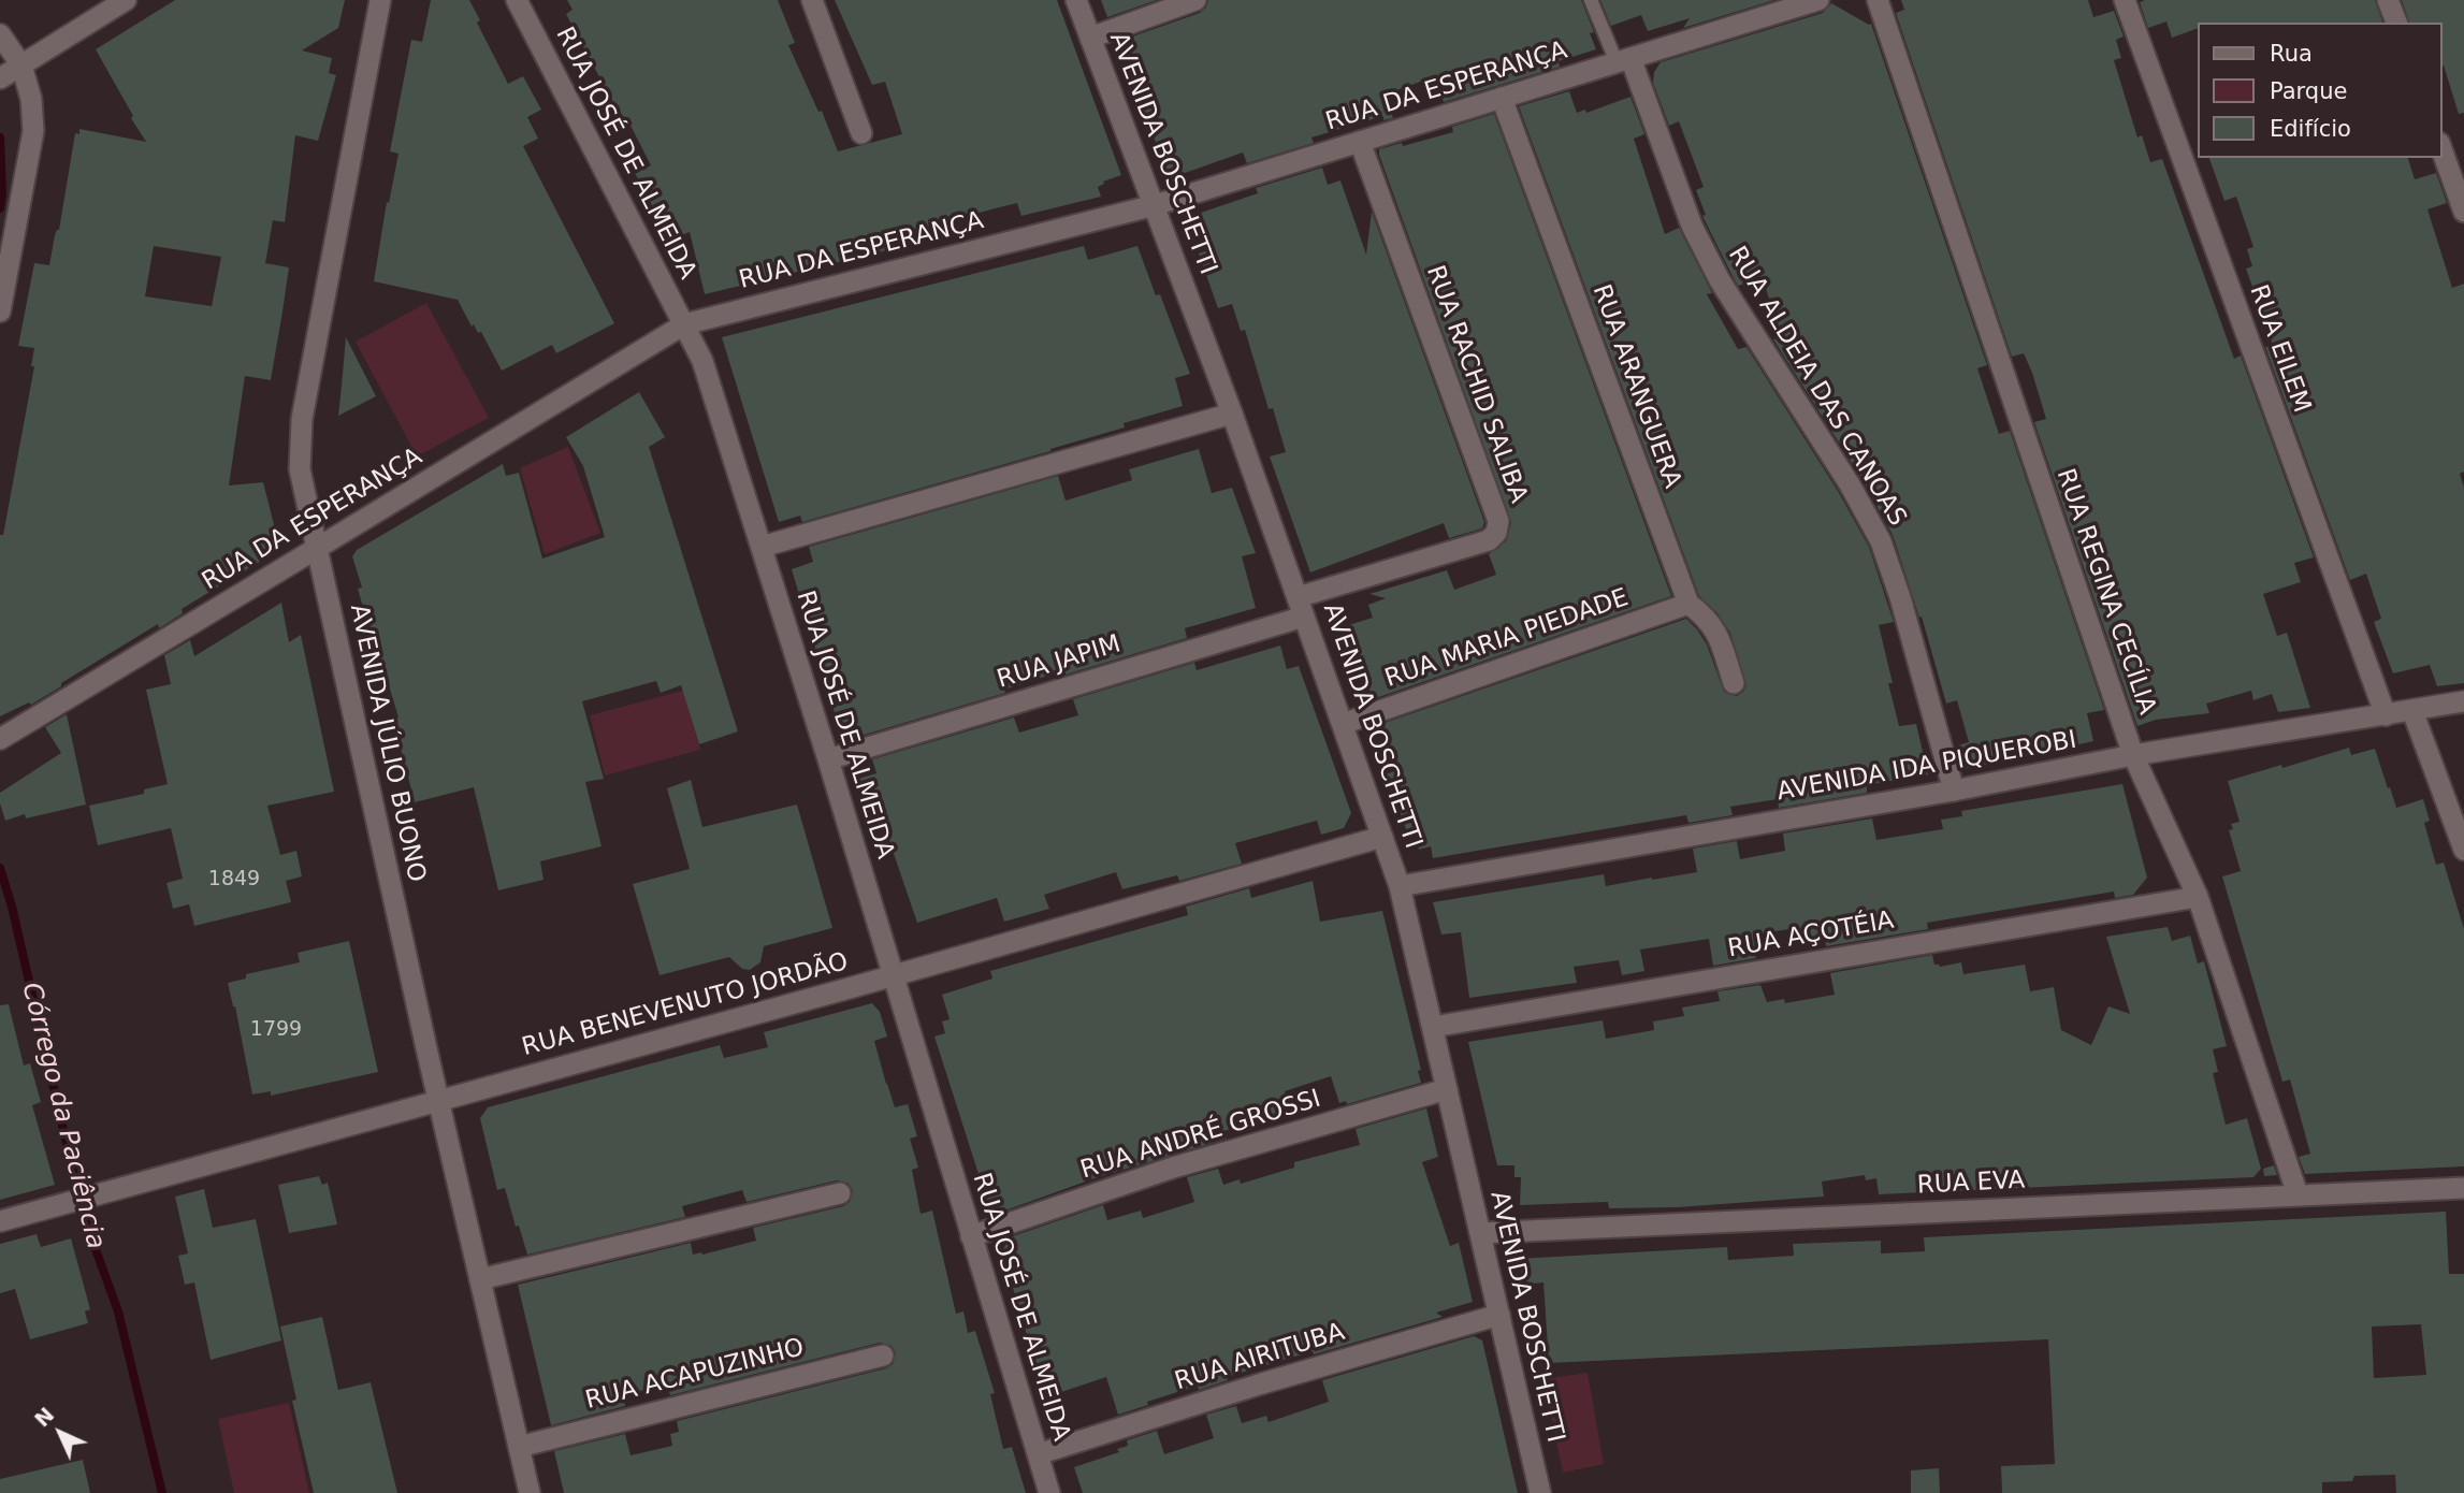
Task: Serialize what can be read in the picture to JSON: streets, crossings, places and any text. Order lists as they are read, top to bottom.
{
  "streets": {
    "street": [
      "RUA DA ESPERANÇA",
      "RUA JOSÉ DE ALMEIDA",
      "AVENIDA BOSCHETTI",
      "RUA EILEM",
      "RUA RACHID SALIBA",
      "RUA ARANGUERA",
      "RUA ALDEIA DAS CANOAS",
      "RUA REGINA CECÍLIA",
      "RUA MARIA PIEDADE",
      "RUA JAPIM",
      "AVENIDA JÚLIO BUONO",
      "AVENIDA IDA PIQUEROBI",
      "RUA AÇOTÉIA",
      "RUA BENEVENUTO JORDÃO",
      "RUA ANDRÉ GROSSI",
      "RUA EVA",
      "RUA AIRITUBA",
      "RUA ACAPUZINHO"
    ]
  },
  "crossings": [
    ["RUA DA ESPERANÇA", "RUA JOSÉ DE ALMEIDA"],
    ["RUA DA ESPERANÇA", "AVENIDA BOSCHETTI"],
    ["RUA DA ESPERANÇA", "RUA RACHID SALIBA"],
    ["RUA DA ESPERANÇA", "RUA ARANGUERA"],
    ["RUA DA ESPERANÇA", "RUA ALDEIA DAS CANOAS"],
    ["RUA DA ESPERANÇA", "AVENIDA JÚLIO BUONO"],
    ["RUA JOSÉ DE ALMEIDA", "RUA JAPIM"],
    ["RUA JOSÉ DE ALMEIDA", "RUA BENEVENUTO JORDÃO"],
    ["RUA JOSÉ DE ALMEIDA", "RUA ANDRÉ GROSSI"],
    ["RUA JOSÉ DE ALMEIDA", "RUA AIRITUBA"],
    ["AVENIDA BOSCHETTI", "RUA RACHID SALIBA"],
    ["AVENIDA BOSCHETTI", "RUA MARIA PIEDADE"],
    ["AVENIDA BOSCHETTI", "RUA JAPIM"],
    ["AVENIDA BOSCHETTI", "AVENIDA IDA PIQUEROBI"],
    ["AVENIDA BOSCHETTI", "RUA AÇOTÉIA"],
    ["AVENIDA BOSCHETTI", "RUA BENEVENUTO JORDÃO"],
    ["AVENIDA BOSCHETTI", "RUA ANDRÉ GROSSI"],
    ["AVENIDA BOSCHETTI", "RUA EVA"],
    ["AVENIDA BOSCHETTI", "RUA AIRITUBA"],
    ["RUA EILEM", "AVENIDA IDA PIQUEROBI"],
    ["RUA RACHID SALIBA", "RUA JAPIM"],
    ["RUA ARANGUERA", "RUA MARIA PIEDADE"],
    ["RUA ALDEIA DAS CANOAS", "AVENIDA IDA PIQUEROBI"],
    ["RUA REGINA CECÍLIA", "AVENIDA IDA PIQUEROBI"],
    ["RUA REGINA CECÍLIA", "RUA AÇOTÉIA"],
    ["RUA REGINA CECÍLIA", "RUA EVA"],
    ["AVENIDA JÚLIO BUONO", "RUA BENEVENUTO JORDÃO"],
    ["AVENIDA JÚLIO BUONO", "RUA ACAPUZINHO"]
  ],
  "water": ["Córrego da Paciência"],
  "house_numbers": ["1849", "1799"],
  "legend": ["Rua", "Parque", "Edifício"],
  "north": "top left"
}
